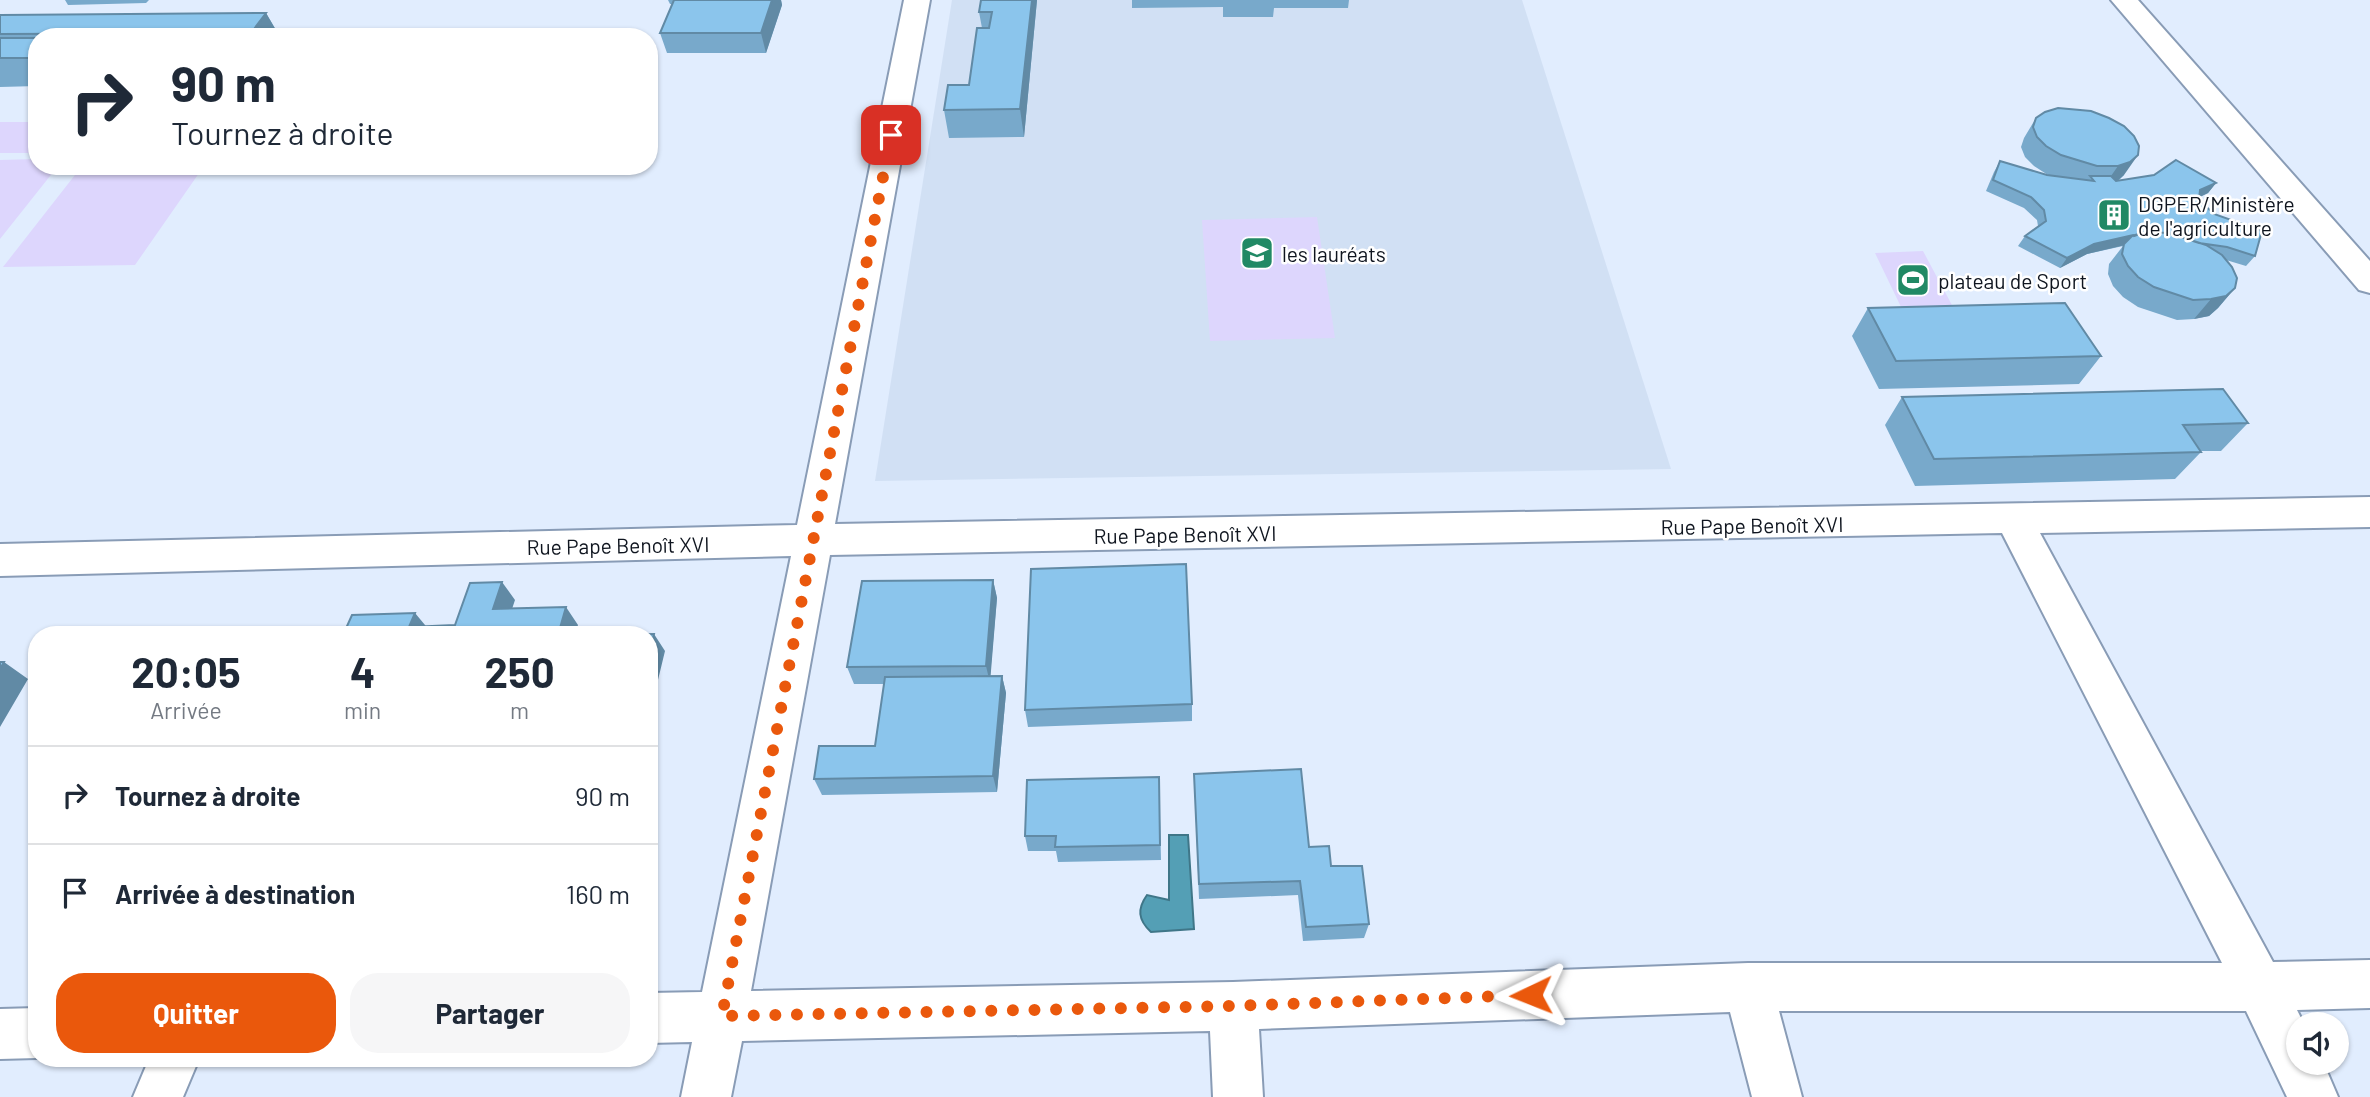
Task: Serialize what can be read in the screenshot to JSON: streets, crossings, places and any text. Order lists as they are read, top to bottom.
{
  "streets": {
    "street": ["Rue Pape Benoît XVI"]
  },
  "places": {
    "building": ["DGPER/Ministère de l'agriculture"],
    "school or university": ["les lauréats"],
    "sports": ["plateau de Sport"]
  },
  "page": {
    "turn": ["90 m", "Tournez à droite"],
    "eta": [
      "20:05",
      "Arrivée",
      "4",
      "min",
      "250",
      "m"
    ],
    "list": [
      {
        "name": "Tournez à droite",
        "value": "90 m"
      },
      {
        "name": "Arrivée à destination",
        "value": "160 m"
      }
    ],
    "buttons": ["Quitter", "Partager"]
  }
}
